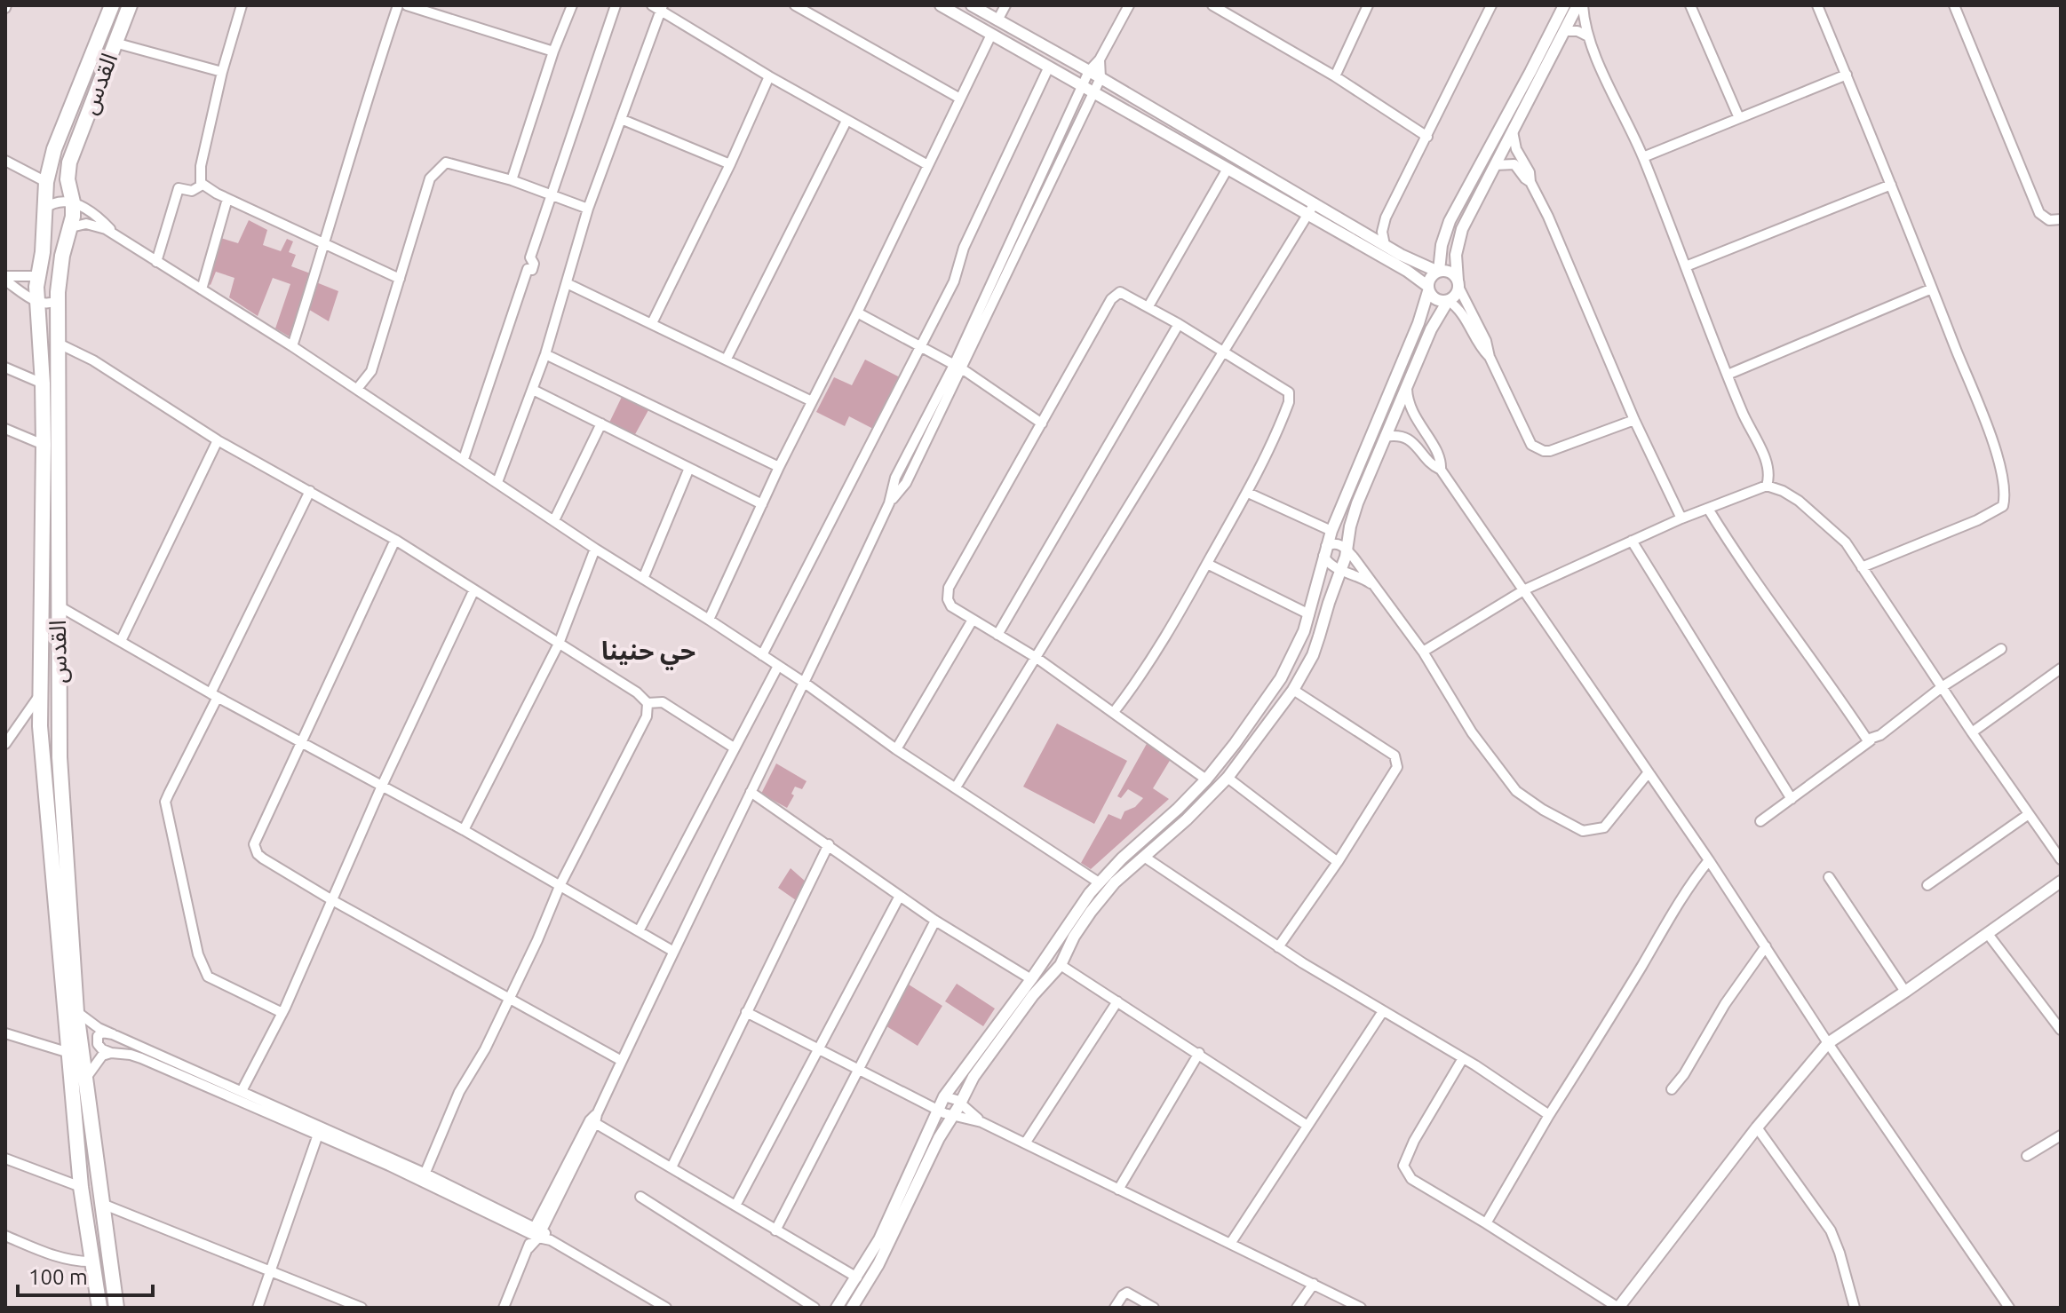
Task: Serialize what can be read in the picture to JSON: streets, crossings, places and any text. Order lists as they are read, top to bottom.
{
  "streets": {
    "main road": ["القدس"]
  },
  "districts": ["حي حنينا"],
  "scale_bar": "100 m"
}
